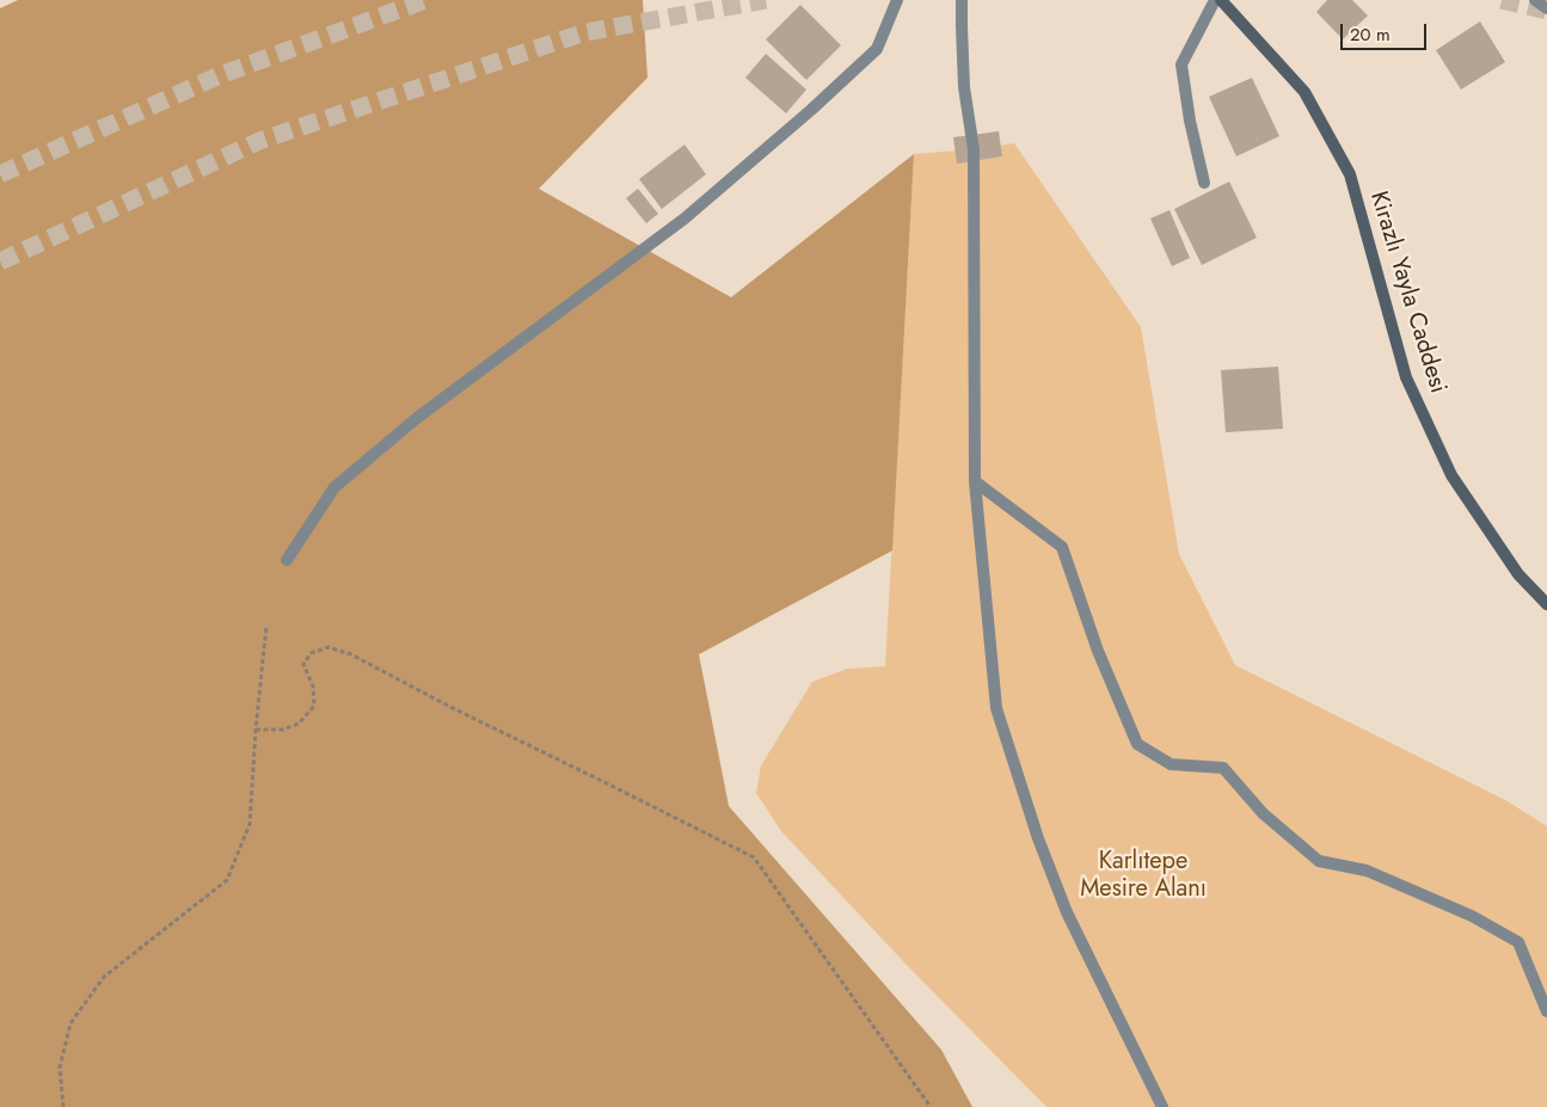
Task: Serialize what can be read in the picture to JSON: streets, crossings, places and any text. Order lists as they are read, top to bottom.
{
  "streets": {
    "main road": ["Kirazlı Yayla Caddesi"]
  },
  "parks": ["Karlıtepe Mesire Alanı"],
  "scale_bar": "20 m"
}
